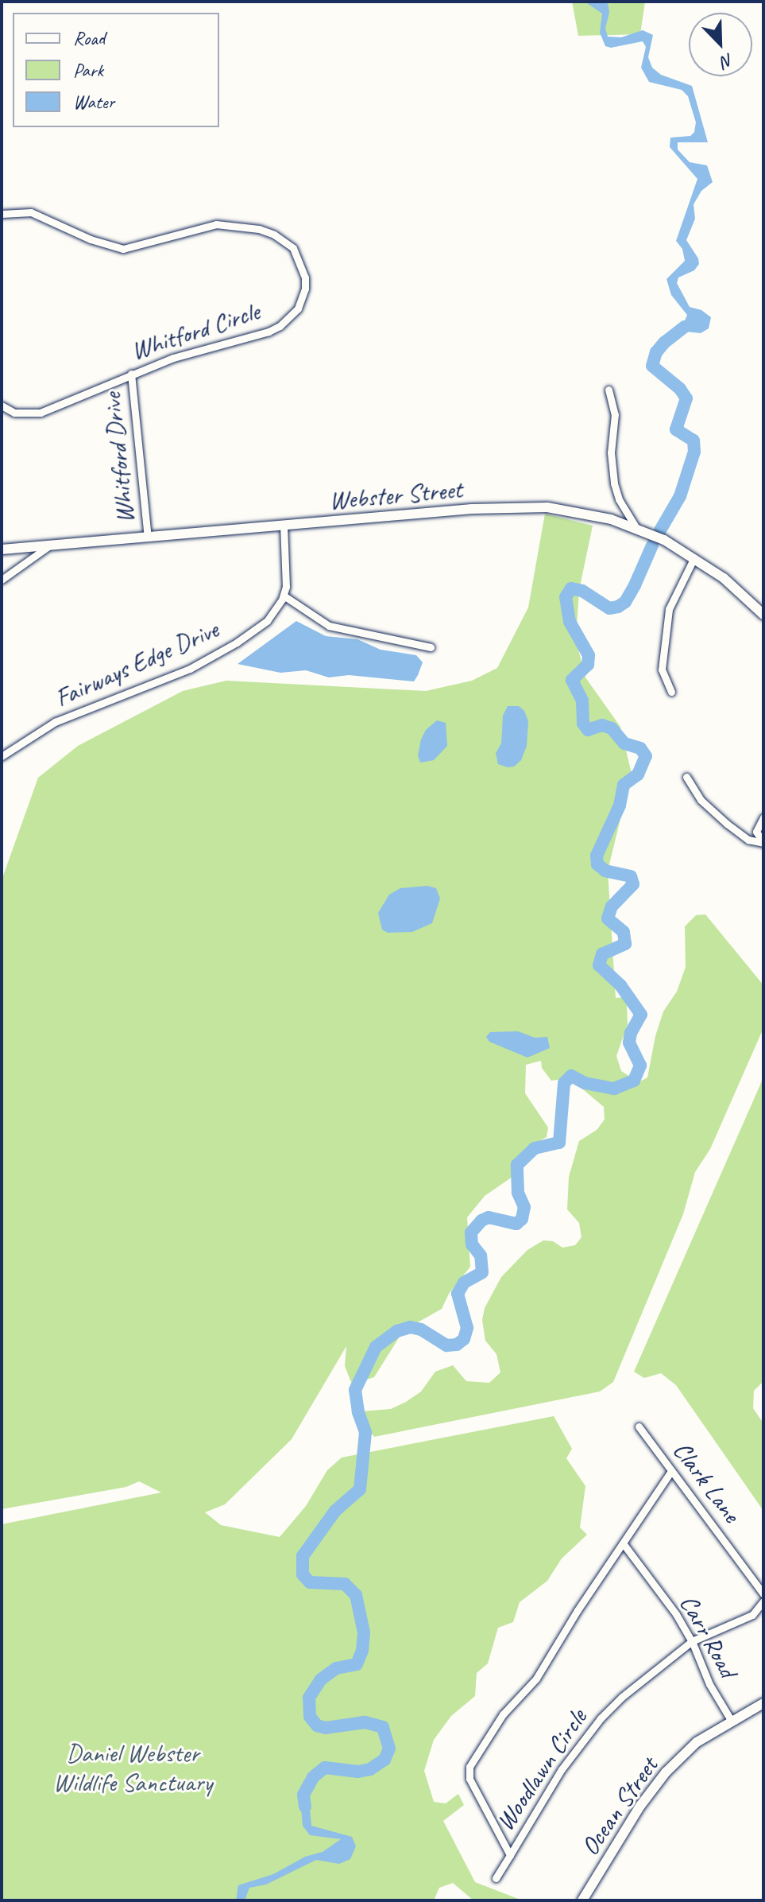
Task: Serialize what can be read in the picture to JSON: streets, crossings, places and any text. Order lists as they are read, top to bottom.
{
  "streets": {
    "street": [
      "Whitford Circle",
      "Whitford Drive",
      "Webster Street",
      "Fairways Edge Drive",
      "Clark Lane",
      "Carr Road",
      "Woodlawn Circle",
      "Ocean Street"
    ]
  },
  "crossings": [
    ["Whitford Circle", "Whitford Drive"],
    ["Whitford Drive", "Webster Street"],
    ["Webster Street", "Fairways Edge Drive"],
    ["Clark Lane", "Woodlawn Circle"],
    ["Carr Road", "Woodlawn Circle"],
    ["Carr Road", "Ocean Street"]
  ],
  "parks": ["Daniel Webster Wildlife Sanctuary"],
  "legend": ["Road", "Park", "Water"],
  "north": "bottom right"
}
